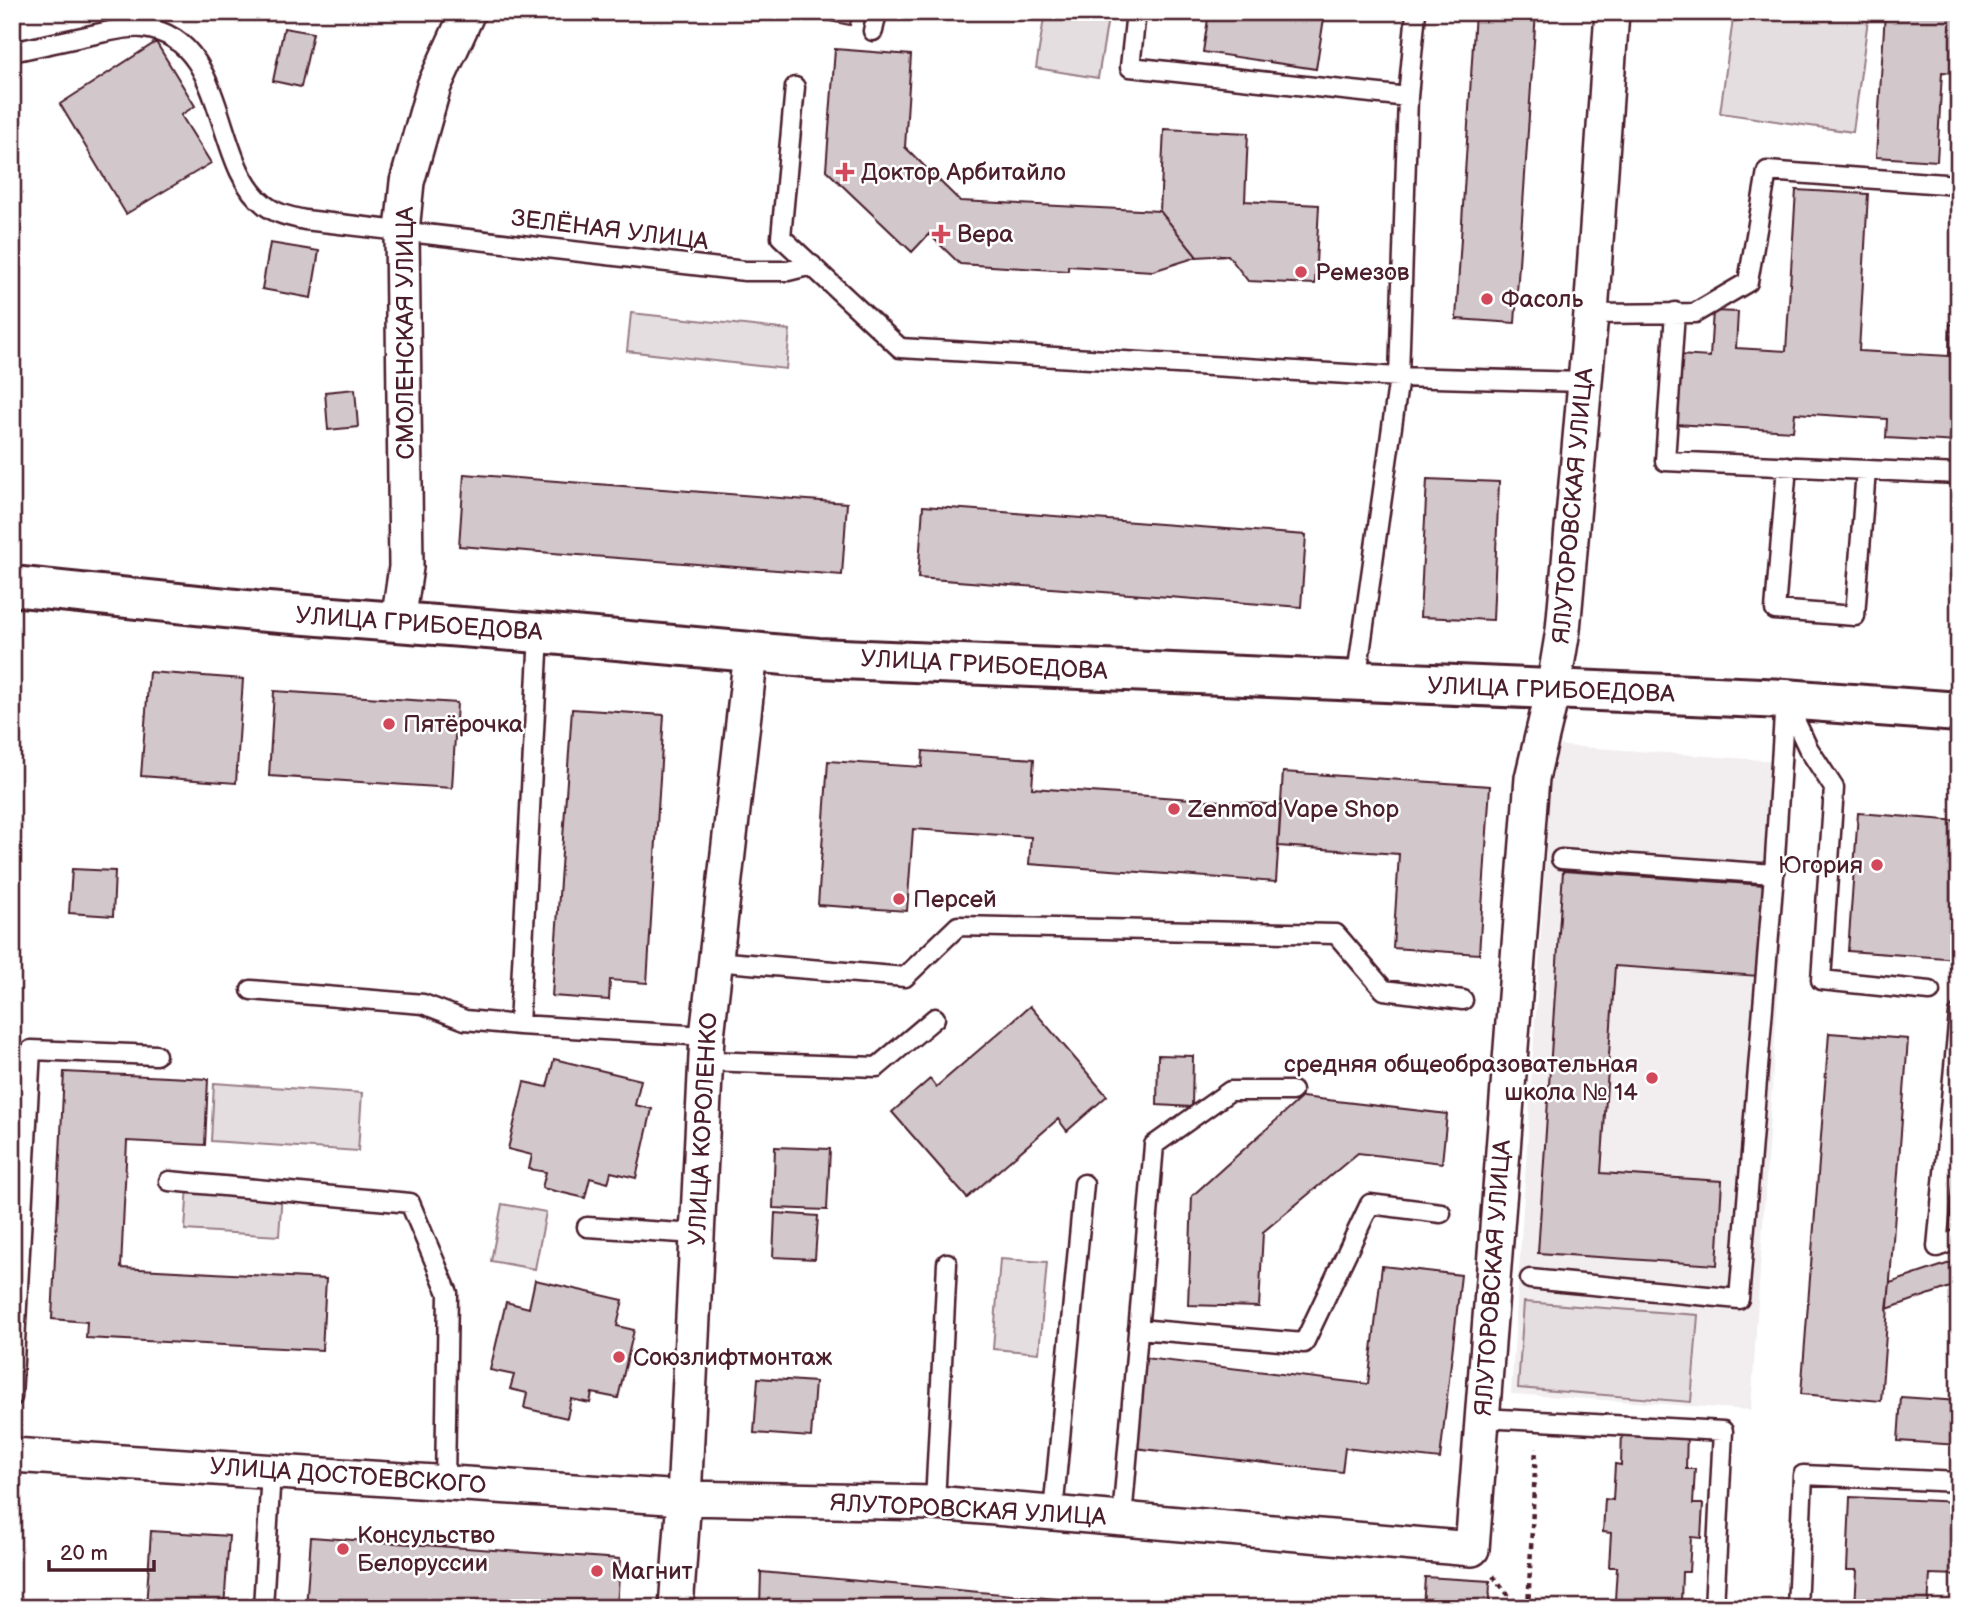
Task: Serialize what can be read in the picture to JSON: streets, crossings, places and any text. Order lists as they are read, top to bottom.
{
  "streets": {
    "street": [
      "СМОЛЕНСКАЯ УЛИЦА",
      "ЯЛУТОРОВСКАЯ УЛИЦА",
      "УЛИЦА ГРИБОЕДОВА",
      "УЛИЦА КОРОЛЕНКО",
      "УЛИЦА ДОСТОЕВСКОГО"
    ],
    "lane": ["ЗЕЛЁНАЯ УЛИЦА"]
  },
  "crossings": [
    ["ЗЕЛЁНАЯ УЛИЦА", "СМОЛЕНСКАЯ УЛИЦА"],
    ["СМОЛЕНСКАЯ УЛИЦА", "УЛИЦА ГРИБОЕДОВА"],
    ["ЯЛУТОРОВСКАЯ УЛИЦА", "УЛИЦА ГРИБОЕДОВА"],
    ["ЯЛУТОРОВСКАЯ УЛИЦА", "УЛИЦА КОРОЛЕНКО"],
    ["ЯЛУТОРОВСКАЯ УЛИЦА", "УЛИЦА ДОСТОЕВСКОГО"],
    ["УЛИЦА ГРИБОЕДОВА", "УЛИЦА КОРОЛЕНКО"],
    ["УЛИЦА КОРОЛЕНКО", "УЛИЦА ДОСТОЕВСКОГО"]
  ],
  "places": {
    "health": ["Доктор Арбитайло", "Вера"],
    "other": [
      "Ремезов",
      "Фасоль",
      "Пятёрочка",
      "Zenmod Vape Shop",
      "Югория",
      "Персей",
      "средняя общеобразовательная школа № 14",
      "Союзлифтмонтаж",
      "Консульство Белоруссии",
      "Магнит"
    ]
  },
  "scale_bar": "20 m"
}
